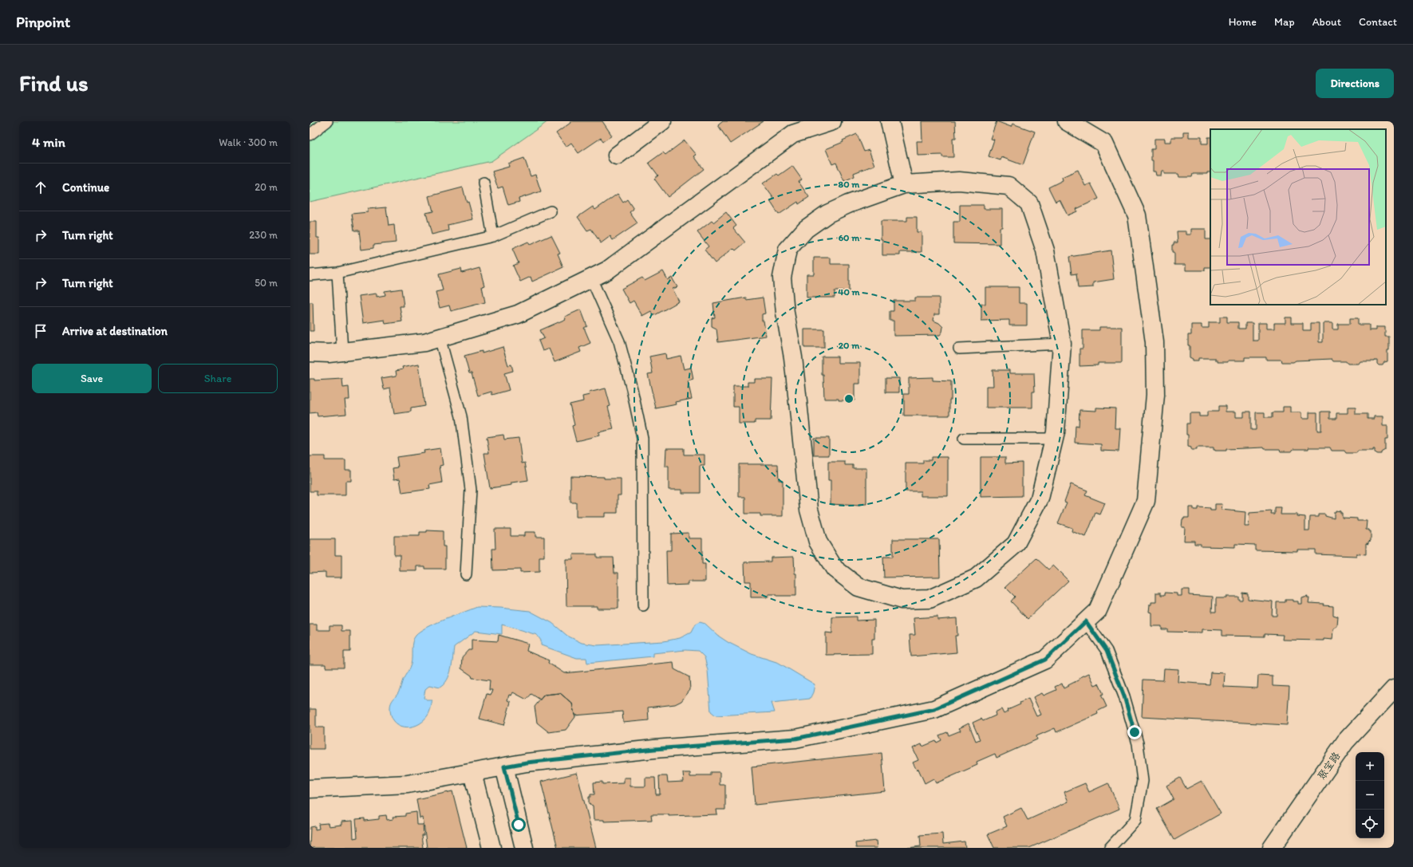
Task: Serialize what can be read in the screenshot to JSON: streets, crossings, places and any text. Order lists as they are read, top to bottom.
{
  "streets": {
    "street": ["聚宝路"]
  },
  "page": {
    "header": "Pinpoint",
    "nav": [
      "Home",
      "Map",
      "About",
      "Contact"
    ],
    "buttons": [
      "Directions",
      ["Save", "Share"]
    ],
    "title": "Find us",
    "heading": ["4 min", "Walk · 300 m"],
    "list": [
      ["Continue", "20 m"],
      ["Turn right", "230 m"],
      ["Turn right", "50 m"],
      "Arrive at destination"
    ],
    "map_buttons": ["+", "−"]
  },
  "rings": [
    "80 m",
    "60 m",
    "40 m",
    "20 m"
  ]
}
